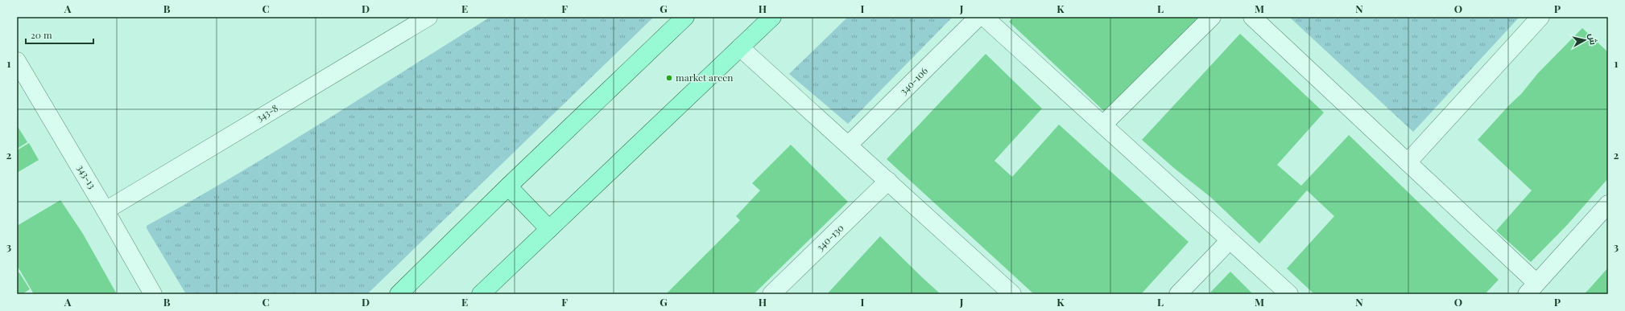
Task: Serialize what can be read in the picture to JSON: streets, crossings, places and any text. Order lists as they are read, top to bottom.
{
  "streets": {
    "street": [
      "340-106",
      "343-8",
      "343-13",
      "340-130"
    ]
  },
  "crossings": [
    ["343-8", "343-13"]
  ],
  "places": ["market areen"],
  "scale_bar": "20 m",
  "north": "right",
  "grid": {
    "columns": [
      "A",
      "B",
      "C",
      "D",
      "E",
      "F",
      "G",
      "H",
      "I",
      "J",
      "K",
      "L",
      "M",
      "N",
      "O",
      "P"
    ],
    "rows": ["1", "2", "3"]
  }
}
